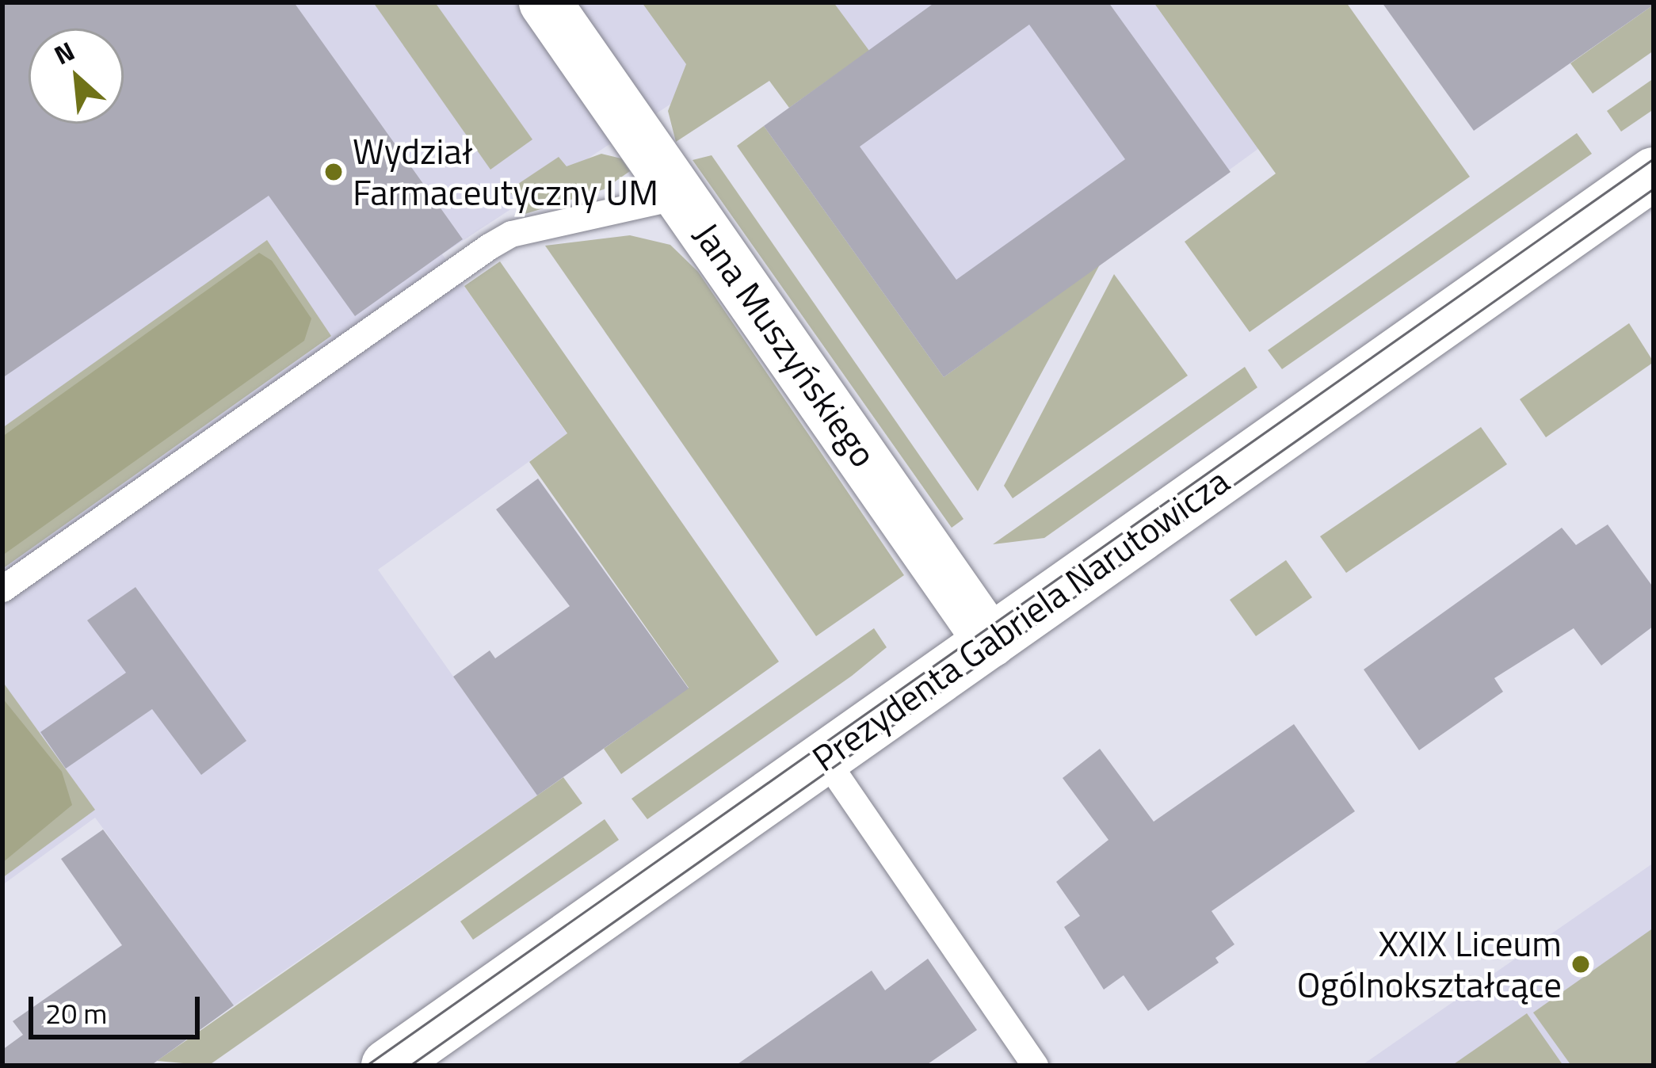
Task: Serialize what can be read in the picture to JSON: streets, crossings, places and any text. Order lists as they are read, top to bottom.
{
  "streets": {
    "street": ["Jana Muszyńskiego", "Prezydenta Gabriela Narutowicza"]
  },
  "crossings": [
    ["Jana Muszyńskiego", "Prezydenta Gabriela Narutowicza"]
  ],
  "places": ["Wydział Farmaceutyczny UM", "XXIX Liceum Ogólnokształcące"],
  "scale_bar": "20 m",
  "north": "top left"
}
